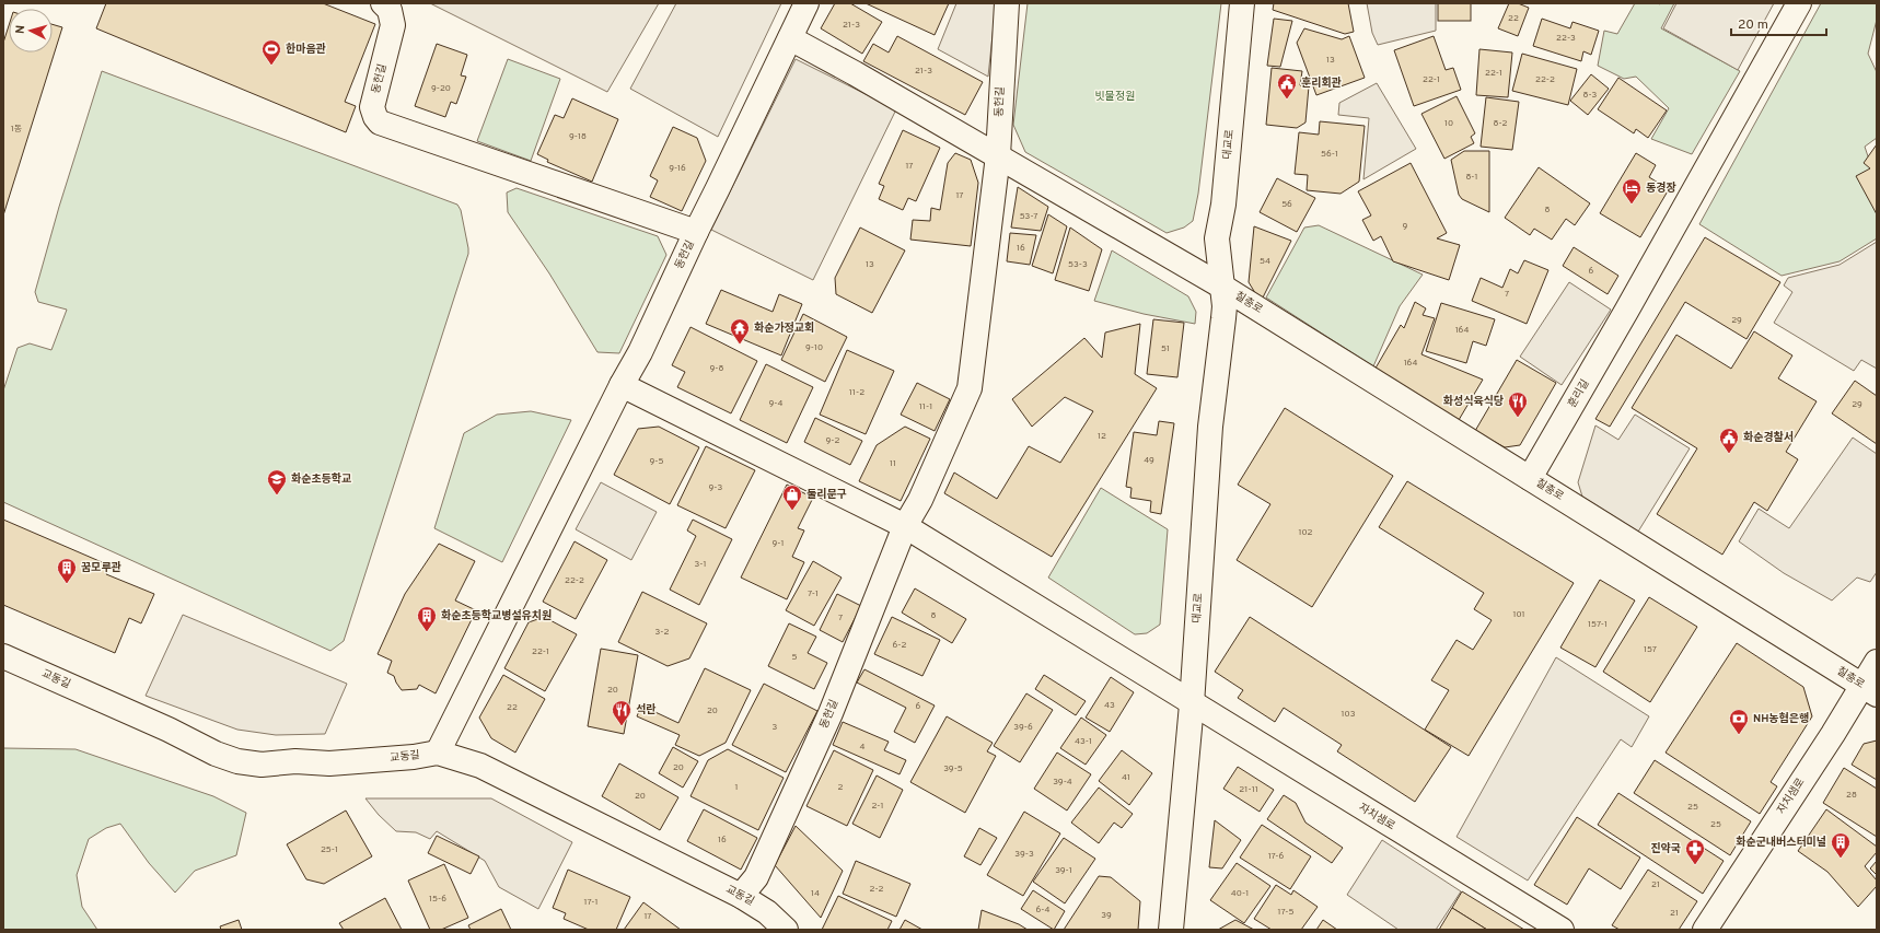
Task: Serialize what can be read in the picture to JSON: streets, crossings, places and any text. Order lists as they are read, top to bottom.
{
  "streets": {
    "street": [
      "동헌길",
      "대교로",
      "칠충로",
      "훈리길",
      "교동길",
      "자치샘로"
    ]
  },
  "crossings": [
    ["동헌길", "교동길"],
    ["동헌길", "자치샘로"],
    ["대교로", "칠충로"],
    ["대교로", "자치샘로"],
    ["칠충로", "훈리길"],
    ["칠충로", "자치샘로"]
  ],
  "parks": ["빗물정원"],
  "places": {
    "sports": ["한마음관"],
    "public building": ["훈리회관", "화순경찰서"],
    "hotel": ["동경장"],
    "temple": ["화순가정교회"],
    "restaurant": ["화성식육식당", "석란"],
    "school or university": ["화순초등학교"],
    "shop": ["둘리문구"],
    "building": ["꿈모루관", "화순초등학교병설유치원", "화순군내버스터미널"],
    "bank": ["NH농협은행"],
    "pharmacy": ["진약국"]
  },
  "house_numbers": [
    "22",
    "21-3",
    "22-3",
    "13",
    "21-3",
    "22-1",
    "22-1",
    "22-2",
    "9-20",
    "8-3",
    "10",
    "8-2",
    "1동",
    "9-18",
    "56-1",
    "17",
    "9-16",
    "8-1",
    "17",
    "56",
    "8",
    "53-7",
    "9",
    "16",
    "54",
    "13",
    "53-3",
    "6",
    "7",
    "29",
    "164",
    "9-10",
    "51",
    "164",
    "9-8",
    "11-2",
    "9-4",
    "29",
    "11-1",
    "12",
    "9-2",
    "49",
    "9-5",
    "11",
    "9-3",
    "102",
    "9-1",
    "3-1",
    "22-2",
    "7-1",
    "101",
    "8",
    "7",
    "157-1",
    "3-2",
    "6-2",
    "157",
    "22-1",
    "5",
    "20",
    "43",
    "6",
    "22",
    "20",
    "103",
    "3",
    "39-6",
    "43-1",
    "4",
    "20",
    "39-5",
    "41",
    "39-4",
    "1",
    "2",
    "21-11",
    "28",
    "20",
    "2-1",
    "25",
    "25",
    "16",
    "25-1",
    "39-3",
    "17-6",
    "39-1",
    "21",
    "2-2",
    "14",
    "40-1",
    "15-6",
    "17-1",
    "6-4",
    "17-5",
    "21",
    "39",
    "17"
  ],
  "scale_bar": "20 m",
  "north": "left"
}
